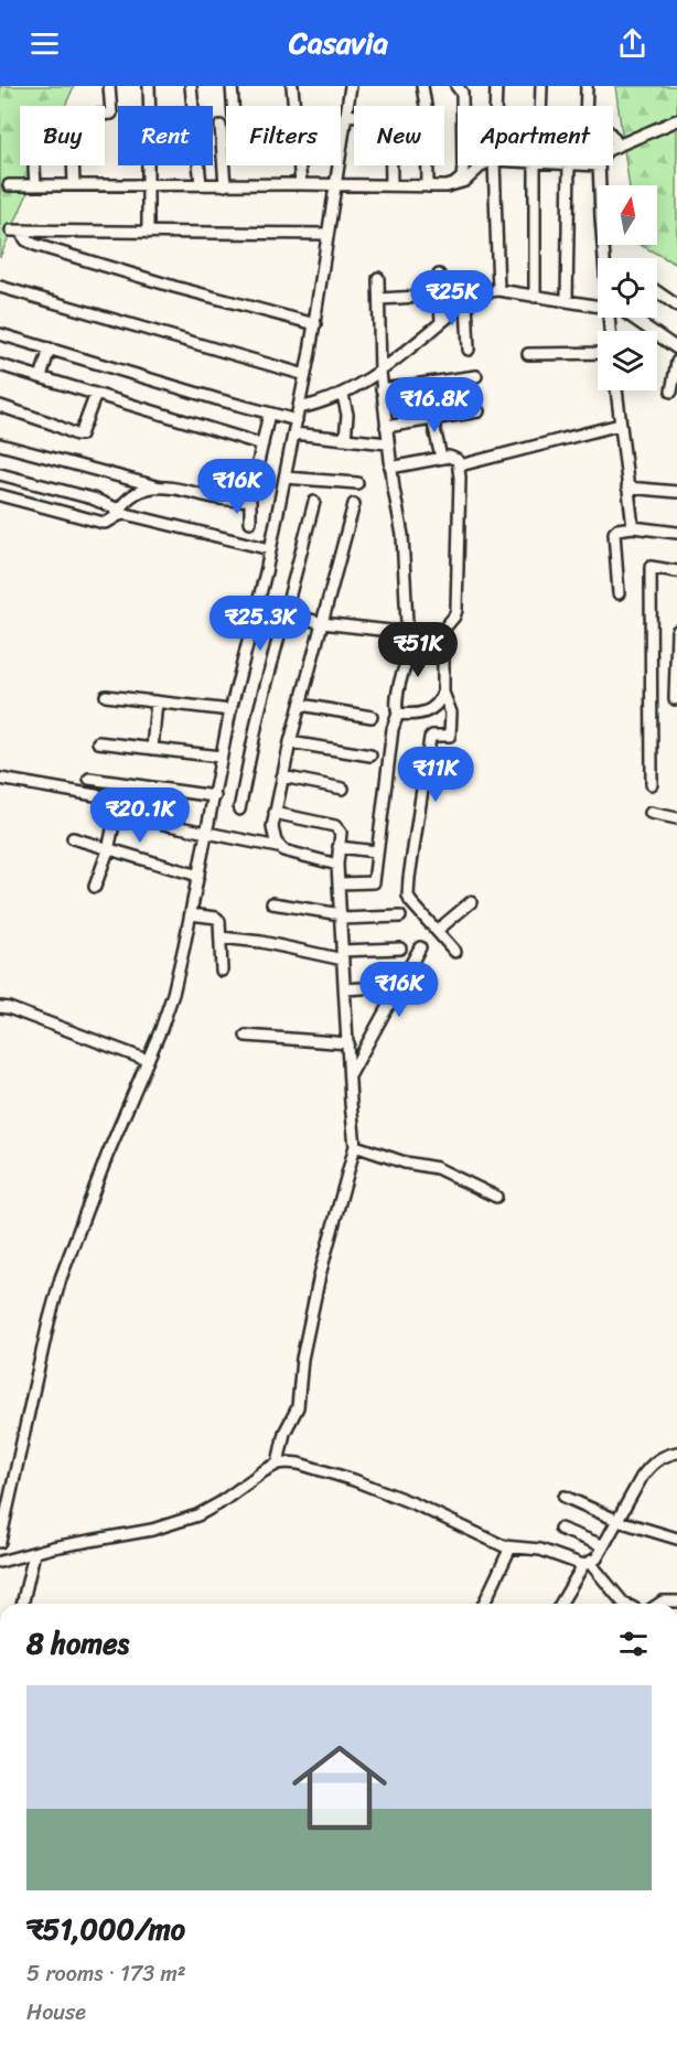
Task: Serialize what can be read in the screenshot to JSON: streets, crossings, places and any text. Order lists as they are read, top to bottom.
{
  "north": "top",
  "page": {
    "header": "Casavia",
    "chip": [
      "Buy",
      "Rent",
      "Filters",
      "New",
      "Apartment"
    ],
    "price": [
      "₹25K",
      "₹16.8K",
      "₹16K",
      "₹25.3K",
      "₹51K",
      "₹11K",
      "₹20.1K",
      "₹16K"
    ],
    "heading": "8 homes",
    "list": [
      {
        "name": "₹51,000/mo",
        "note": "5 rooms · 173 m² · House"
      }
    ]
  }
}
